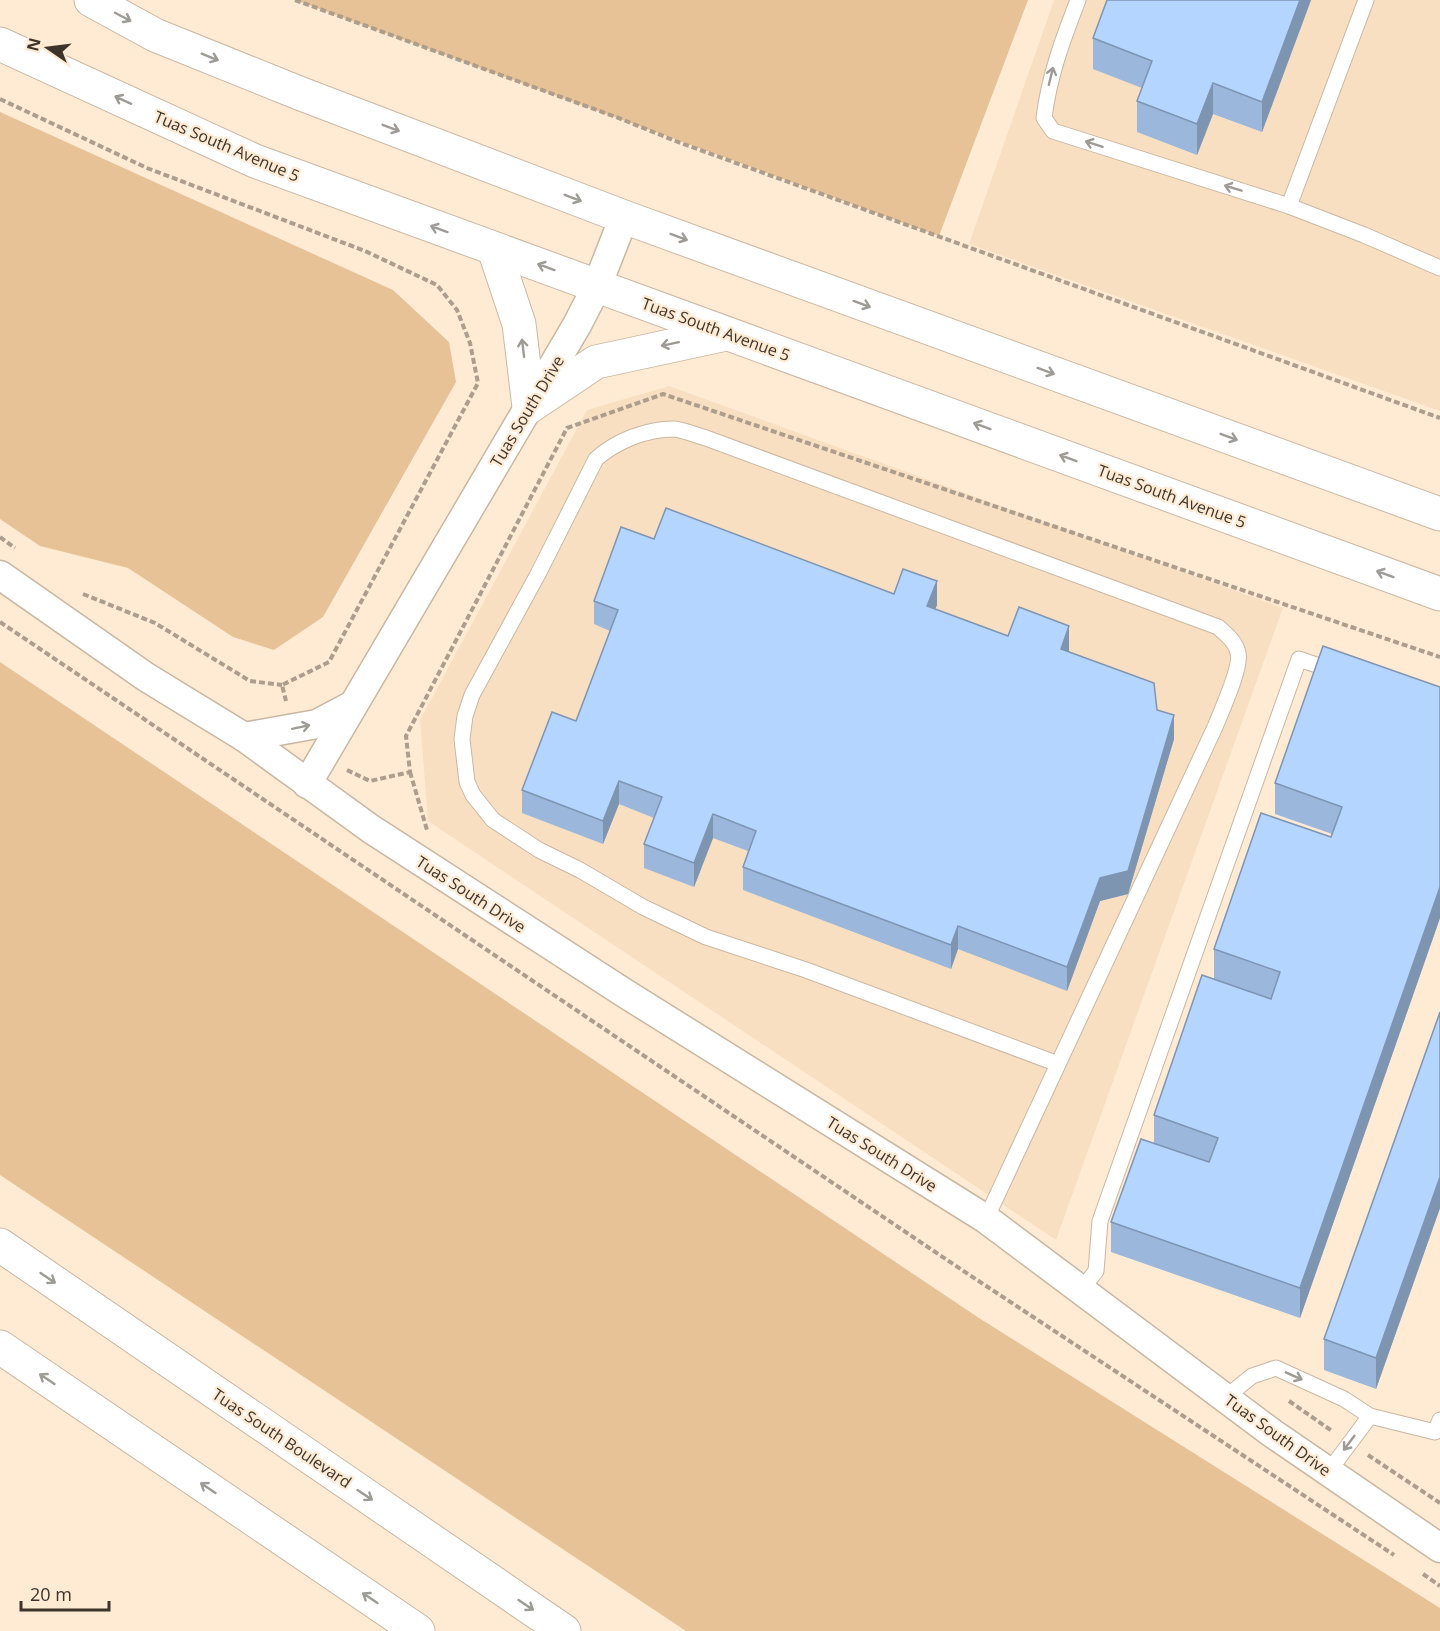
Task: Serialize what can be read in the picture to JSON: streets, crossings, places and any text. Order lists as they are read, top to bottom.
{
  "streets": {
    "main road": ["Tuas South Avenue 5", "Tuas South Boulevard"],
    "street": ["Tuas South Drive"]
  },
  "crossings": [
    ["Tuas South Avenue 5", "Tuas South Drive"]
  ],
  "scale_bar": "20 m",
  "north": "left"
}
